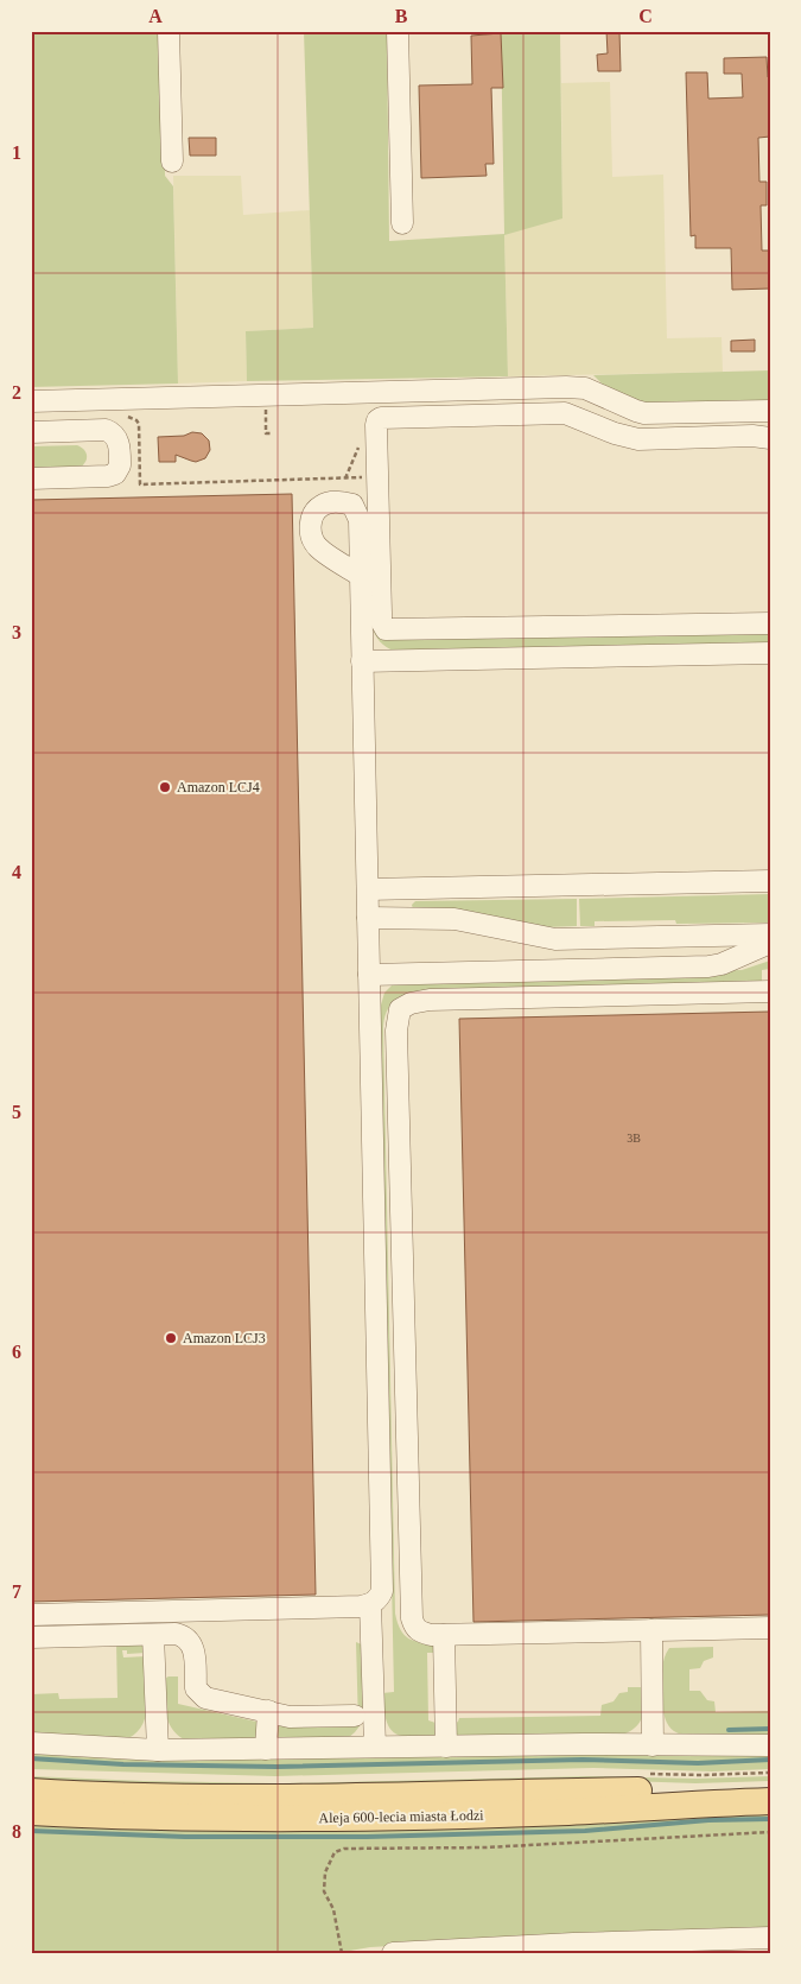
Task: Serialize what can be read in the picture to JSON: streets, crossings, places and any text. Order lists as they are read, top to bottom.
{
  "streets": {
    "main road": ["Aleja 600-lecia miasta Łodzi"]
  },
  "places": ["Amazon LCJ4", "Amazon LCJ3"],
  "house_numbers": ["3B"],
  "grid": {
    "columns": ["A", "B", "C"],
    "rows": [
      "1",
      "2",
      "3",
      "4",
      "5",
      "6",
      "7",
      "8"
    ]
  }
}
